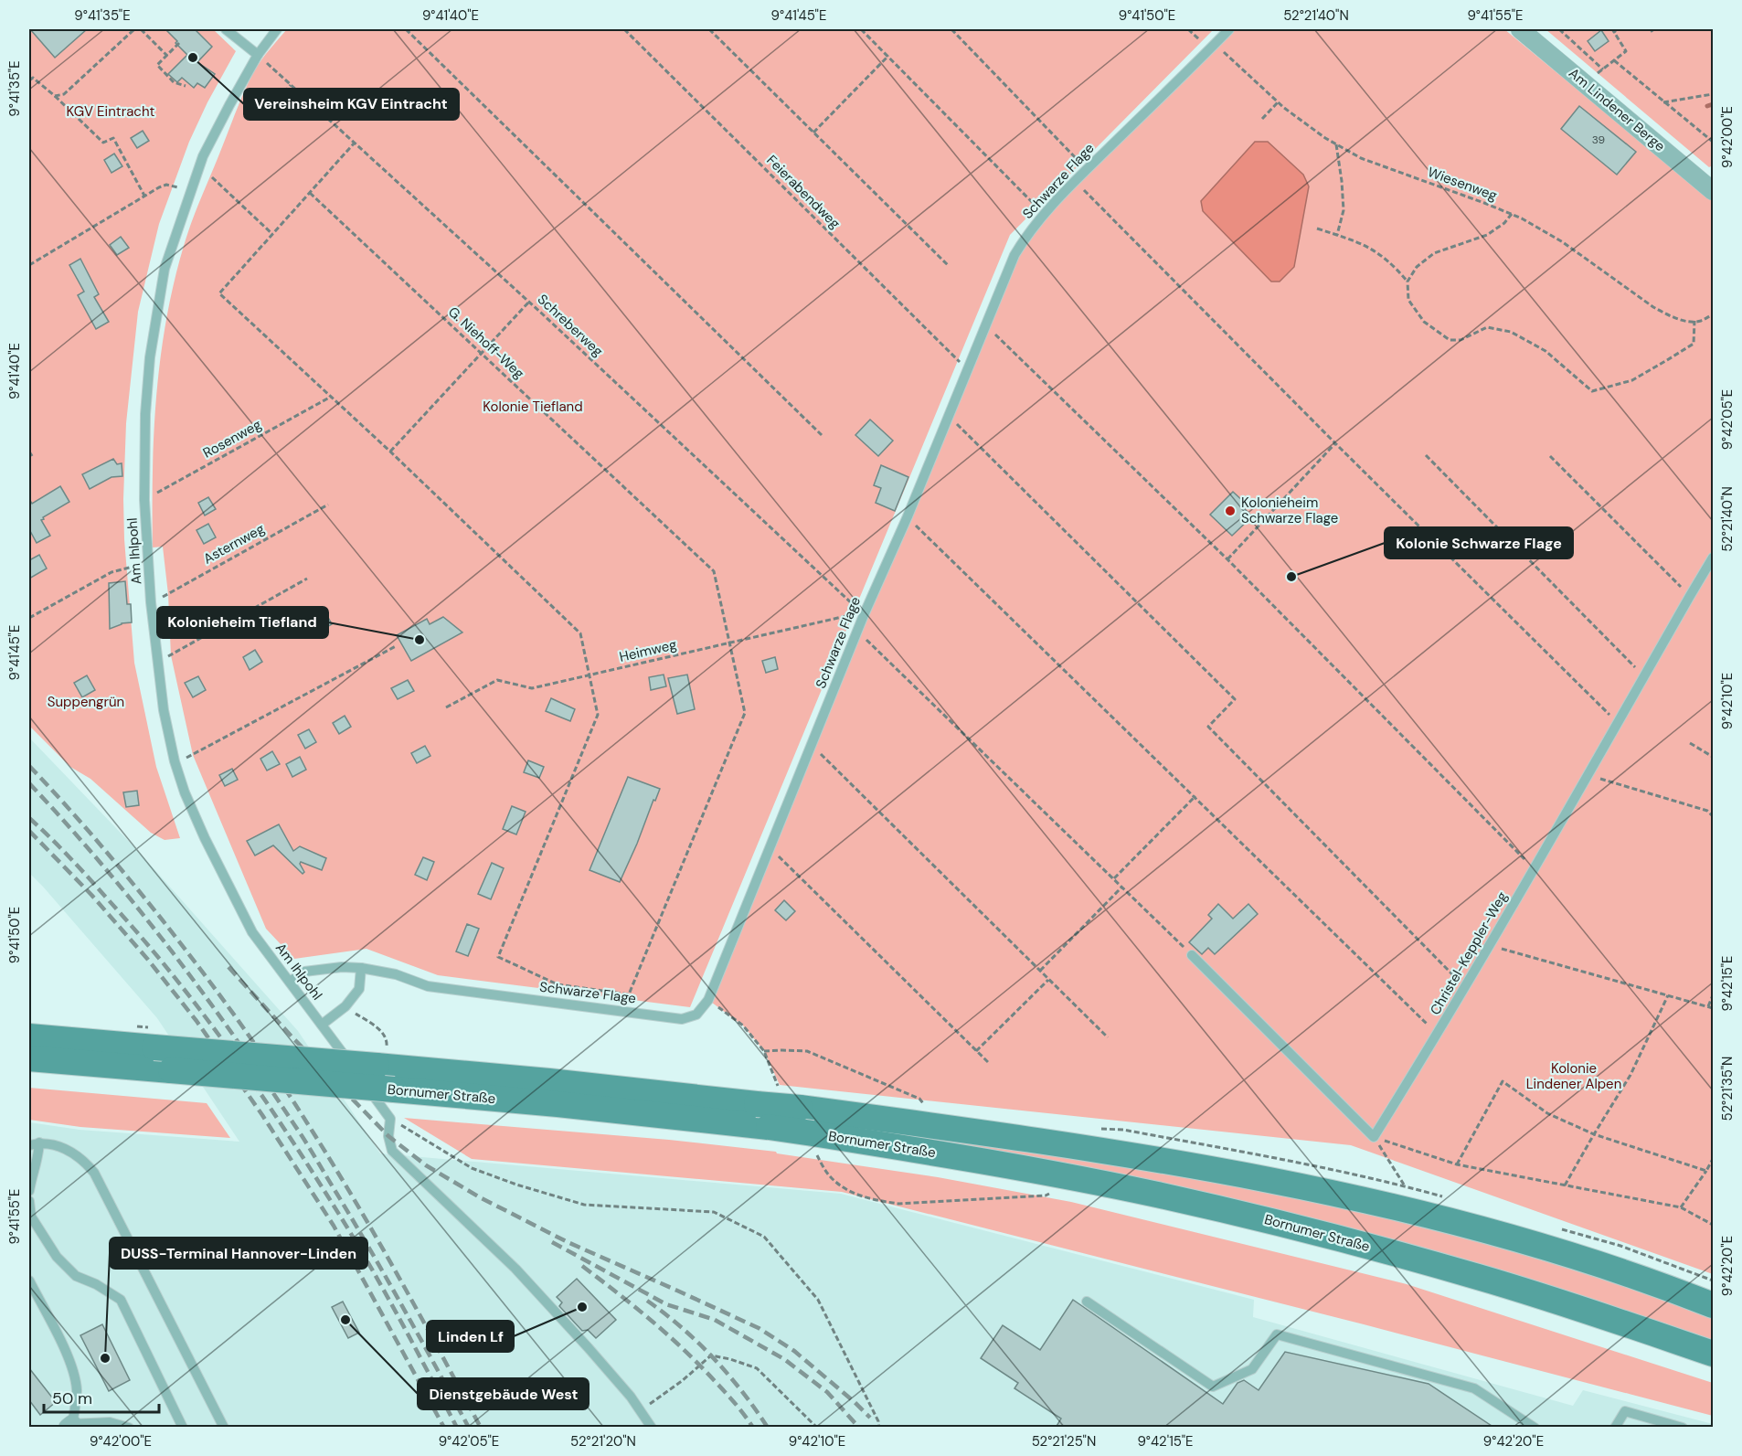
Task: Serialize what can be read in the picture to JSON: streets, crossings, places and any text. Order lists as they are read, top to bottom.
{
  "streets": {
    "main road": ["Bornumer Straße"],
    "street": ["Am Lindener Berge"],
    "lane": ["Schwarze Flage", "Am Ihlpohl", "Christel-Keppler-Weg"],
    "path": [
      "Wiesenweg",
      "Feierabendweg",
      "Schreberweg",
      "G. Niehoff-Weg",
      "Rosenweg",
      "Asternweg",
      "Heimweg"
    ]
  },
  "crossings": [
    ["Schwarze Flage", "Wiesenweg"],
    ["Schwarze Flage", "Feierabendweg"],
    ["Schwarze Flage", "Schreberweg"],
    ["Schwarze Flage", "Am Ihlpohl"],
    ["Schreberweg", "Am Ihlpohl"],
    ["G. Niehoff-Weg", "Heimweg"],
    ["Rosenweg", "Am Ihlpohl"],
    ["Asternweg", "Am Ihlpohl"]
  ],
  "parks": [
    "KGV Eintracht",
    "Kolonie Tiefland",
    "Suppengrün",
    "Kolonie Lindener Alpen"
  ],
  "places": [
    "Vereinsheim KGV Eintracht",
    "Kolonieheim Schwarze Flage",
    "Kolonie Schwarze Flage",
    "Kolonieheim Tiefland",
    "Linden Lf",
    "Dienstgebäude West",
    "DUSS-Terminal Hannover-Linden"
  ],
  "house_numbers": ["39"],
  "scale_bar": "50 m",
  "coordinates": [
    "9°41'35\"E",
    "9°41'40\"E",
    "9°41'45\"E",
    "9°41'50\"E",
    "52°21'40\"N",
    "9°41'55\"E",
    "9°42'00\"E",
    "9°42'05\"E",
    "9°42'10\"E",
    "9°42'15\"E",
    "52°21'35\"N",
    "9°42'20\"E",
    "52°21'20\"N",
    "52°21'25\"N"
  ]
}
